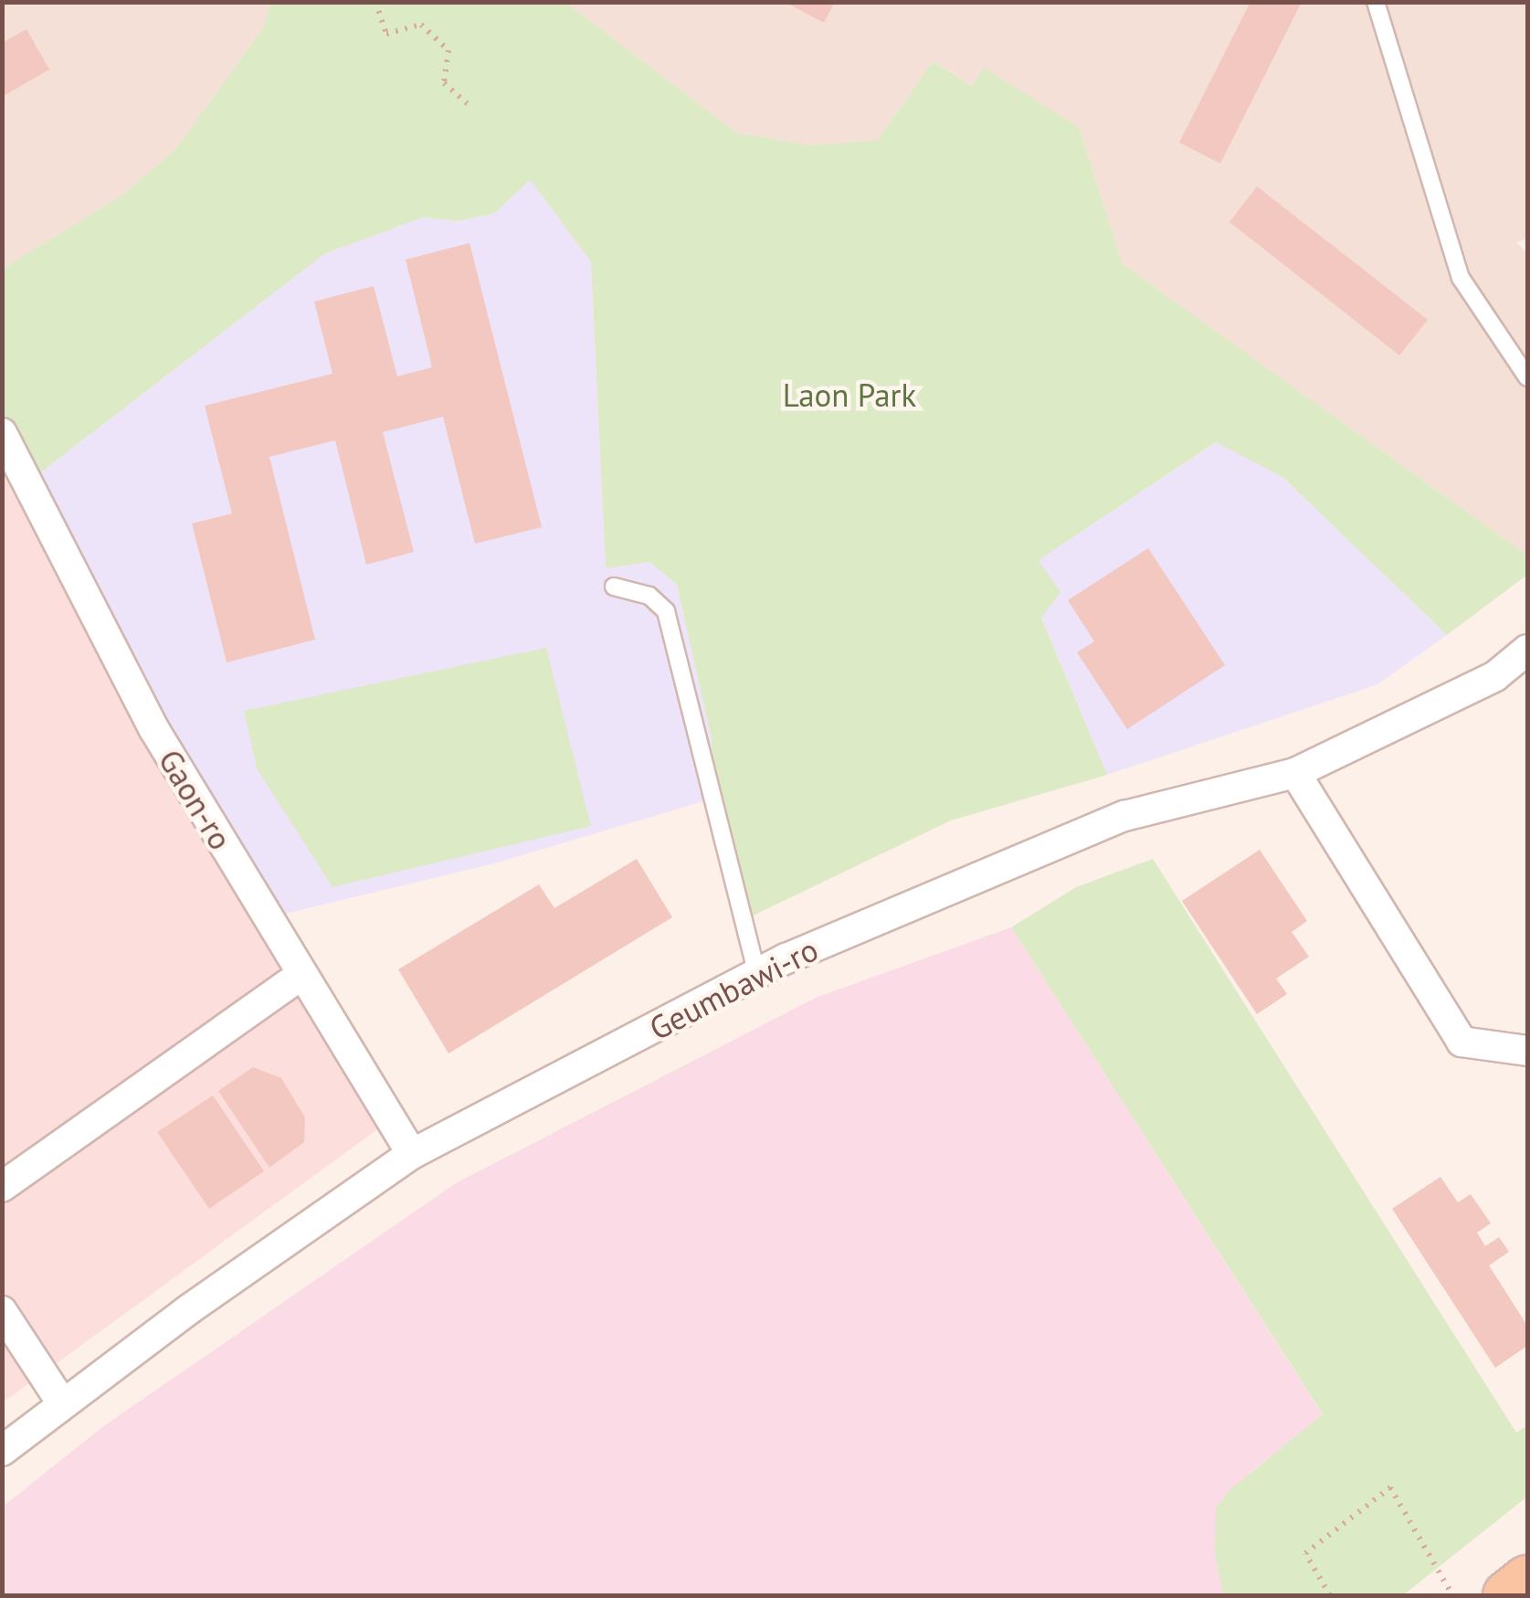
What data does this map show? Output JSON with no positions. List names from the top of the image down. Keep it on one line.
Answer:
{"streets":{"street":["Gaon-ro","Geumbawi-ro"]},"crossings":[["Gaon-ro","Geumbawi-ro"]],"parks":["Laon Park"]}
